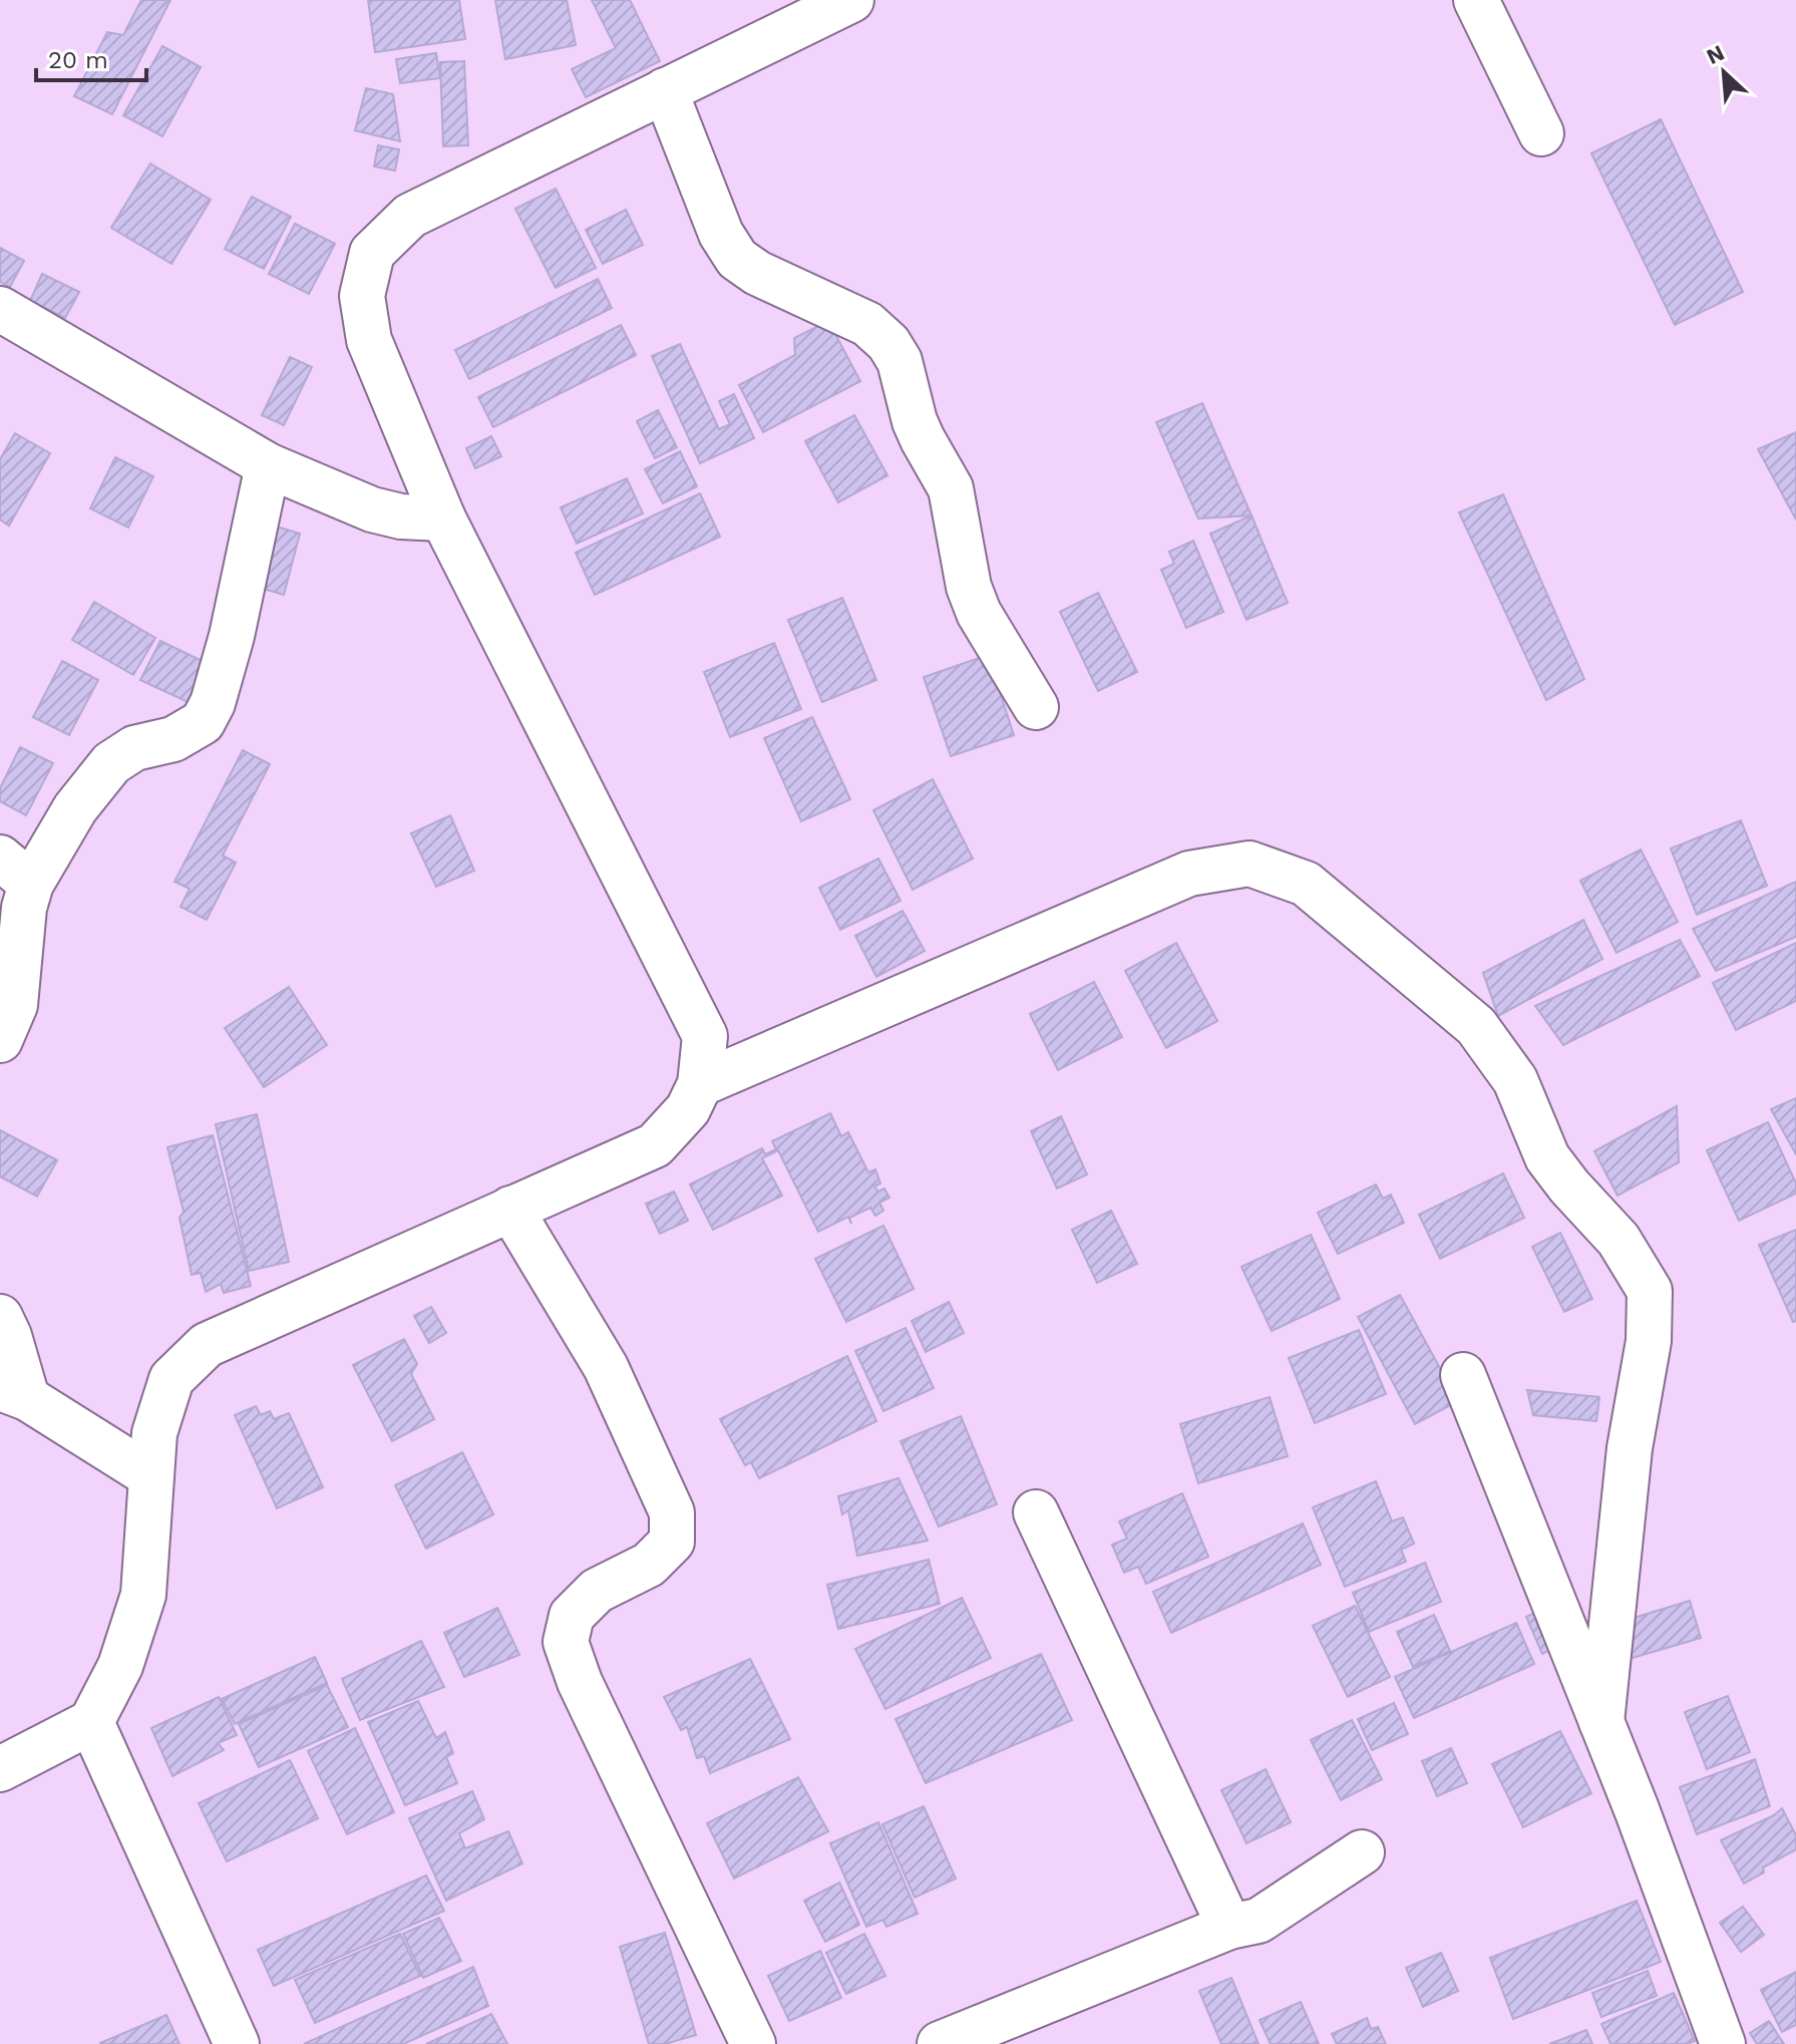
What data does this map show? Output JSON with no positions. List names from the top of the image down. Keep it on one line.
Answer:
{"scale_bar":"20 m","north":"top left"}
